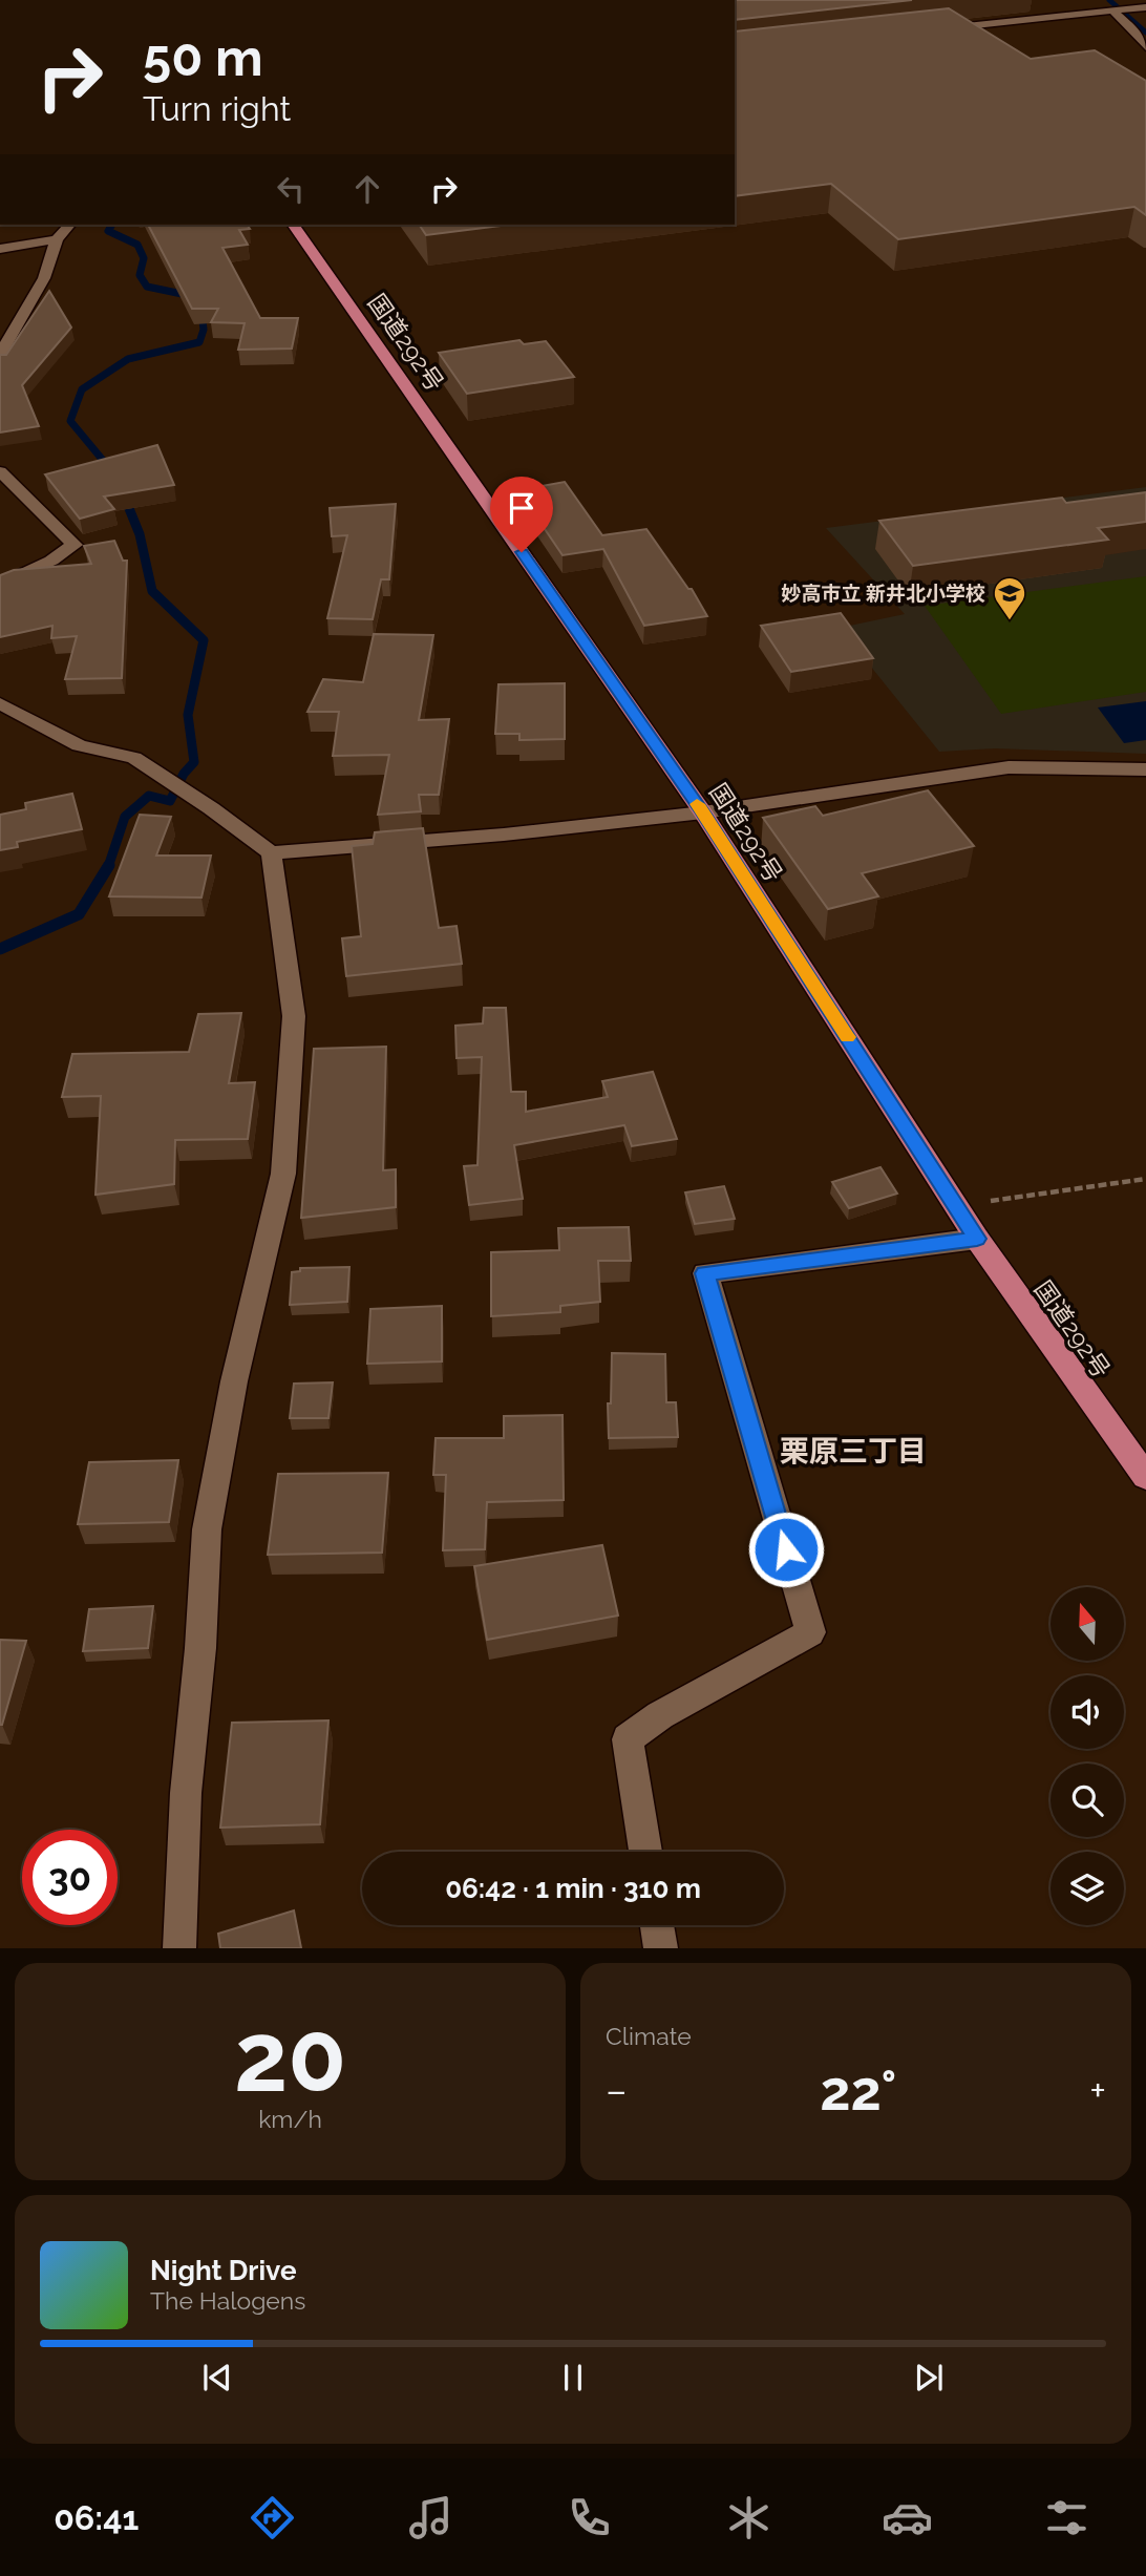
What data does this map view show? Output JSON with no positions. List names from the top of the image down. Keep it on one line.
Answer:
{"streets":{"highway":["国道292号"]},"districts":["栗原三丁目"],"places":{"school or university":["妙高市立 新井北小学校"]},"north":"top","page":{"turn":["50 m","Turn right"],"limit":"30","trip":"06:42 · 1 min · 310 m","tile":[["20","km/h"],"Climate"],"heat":["−","22°","+"],"song":["Night Drive","The Halogens"],"tabs":"06:41"}}
